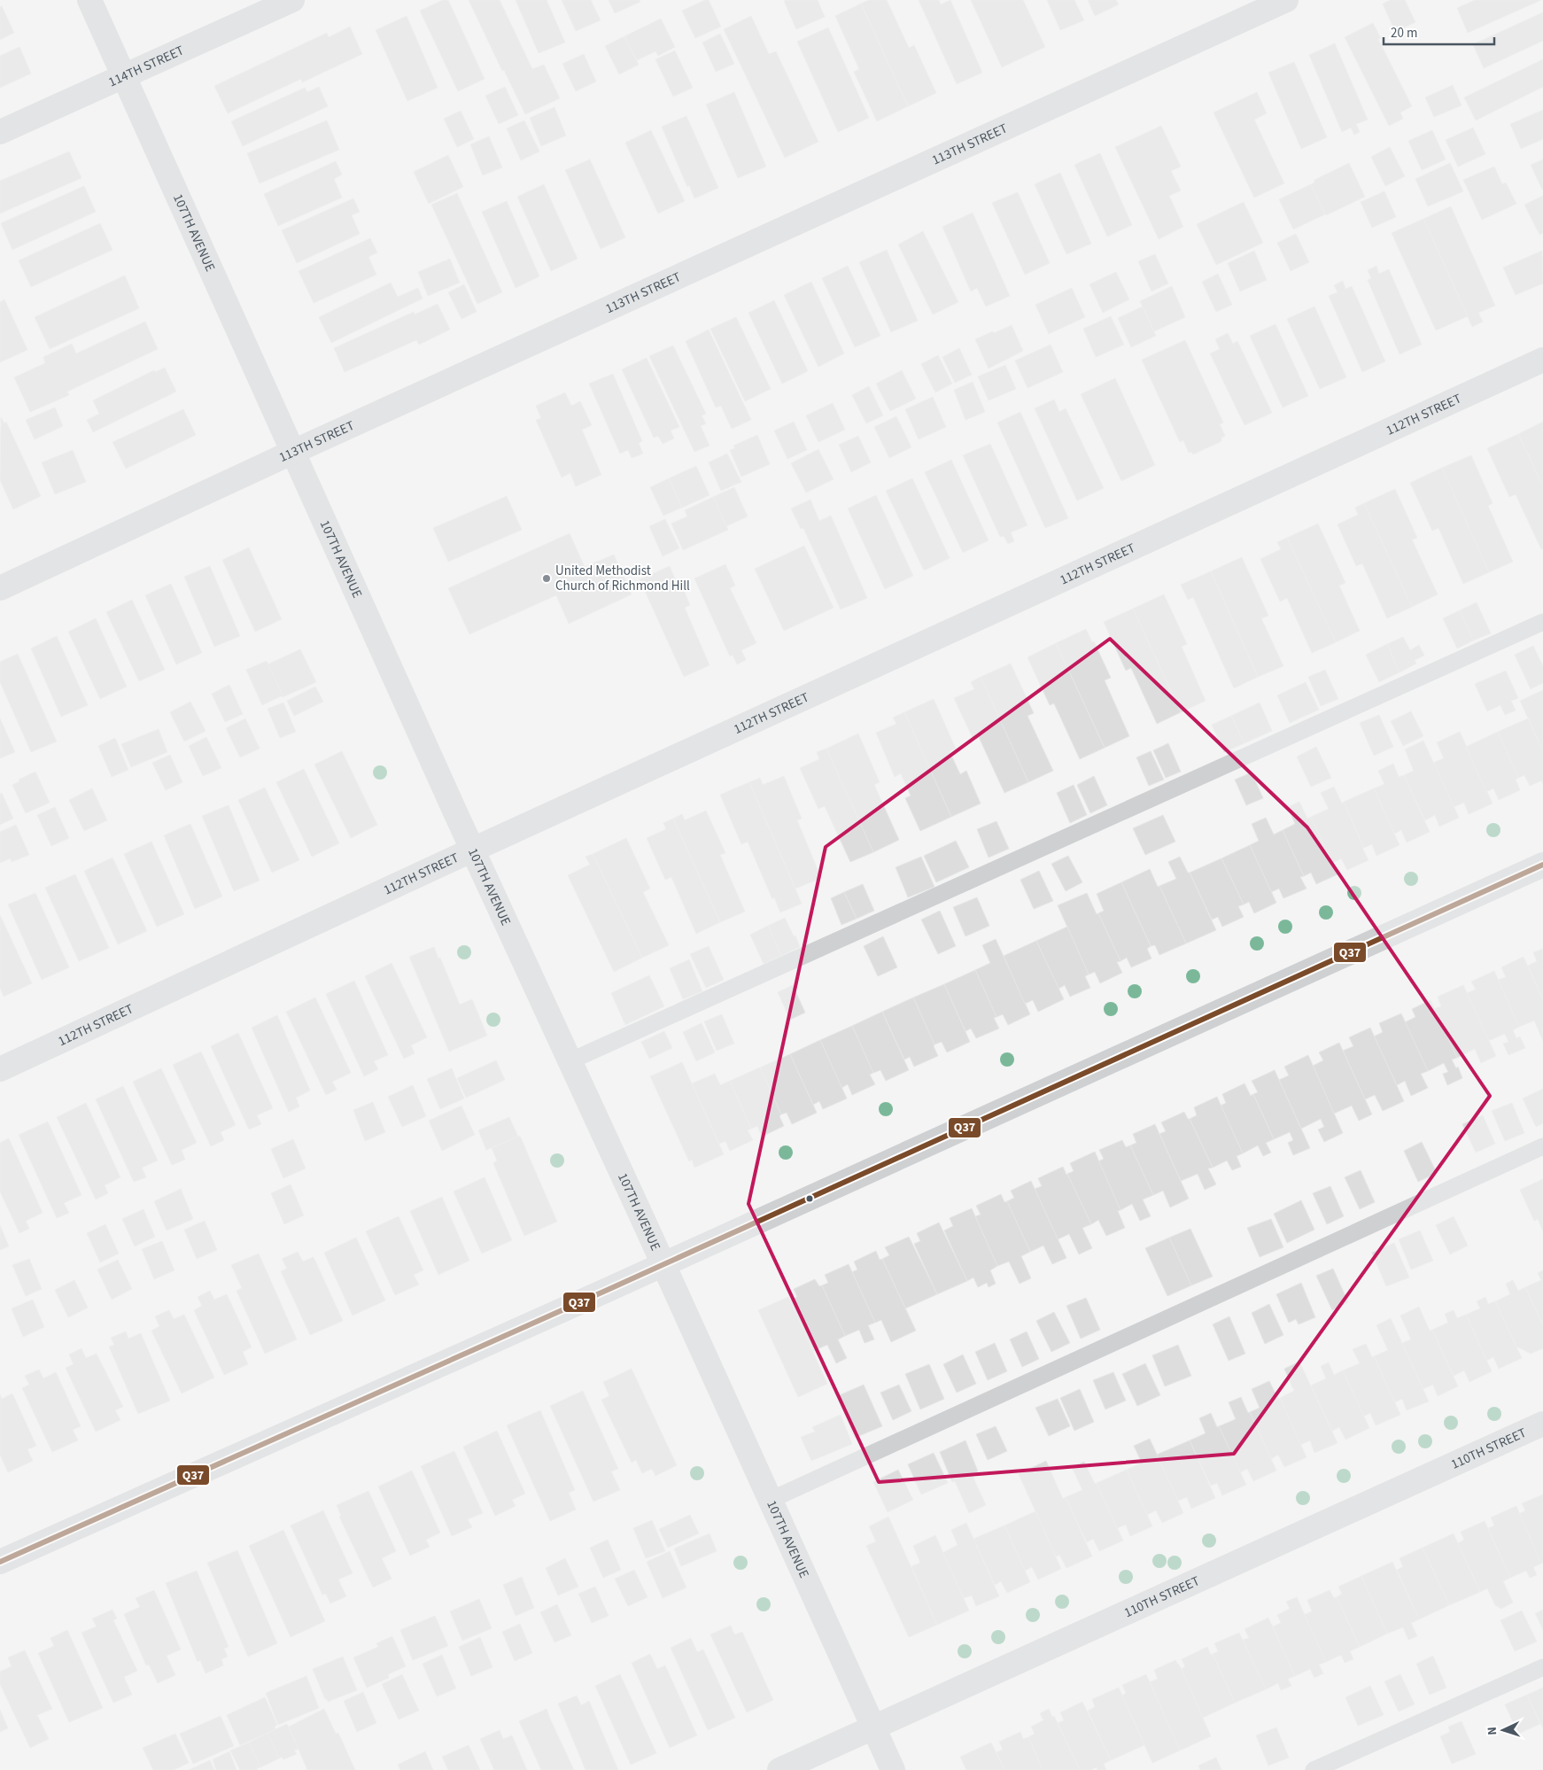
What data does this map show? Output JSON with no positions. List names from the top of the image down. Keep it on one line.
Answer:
{"streets":{"street":["114TH STREET","113TH STREET","107TH AVENUE","112TH STREET","110TH STREET"]},"crossings":[["114TH STREET","107TH AVENUE"],["113TH STREET","107TH AVENUE"],["107TH AVENUE","112TH STREET"],["107TH AVENUE","110TH STREET"]],"places":["United Methodist Church of Richmond Hill"],"lines":["transit line Q37"],"scale_bar":"20 m","north":"left"}
